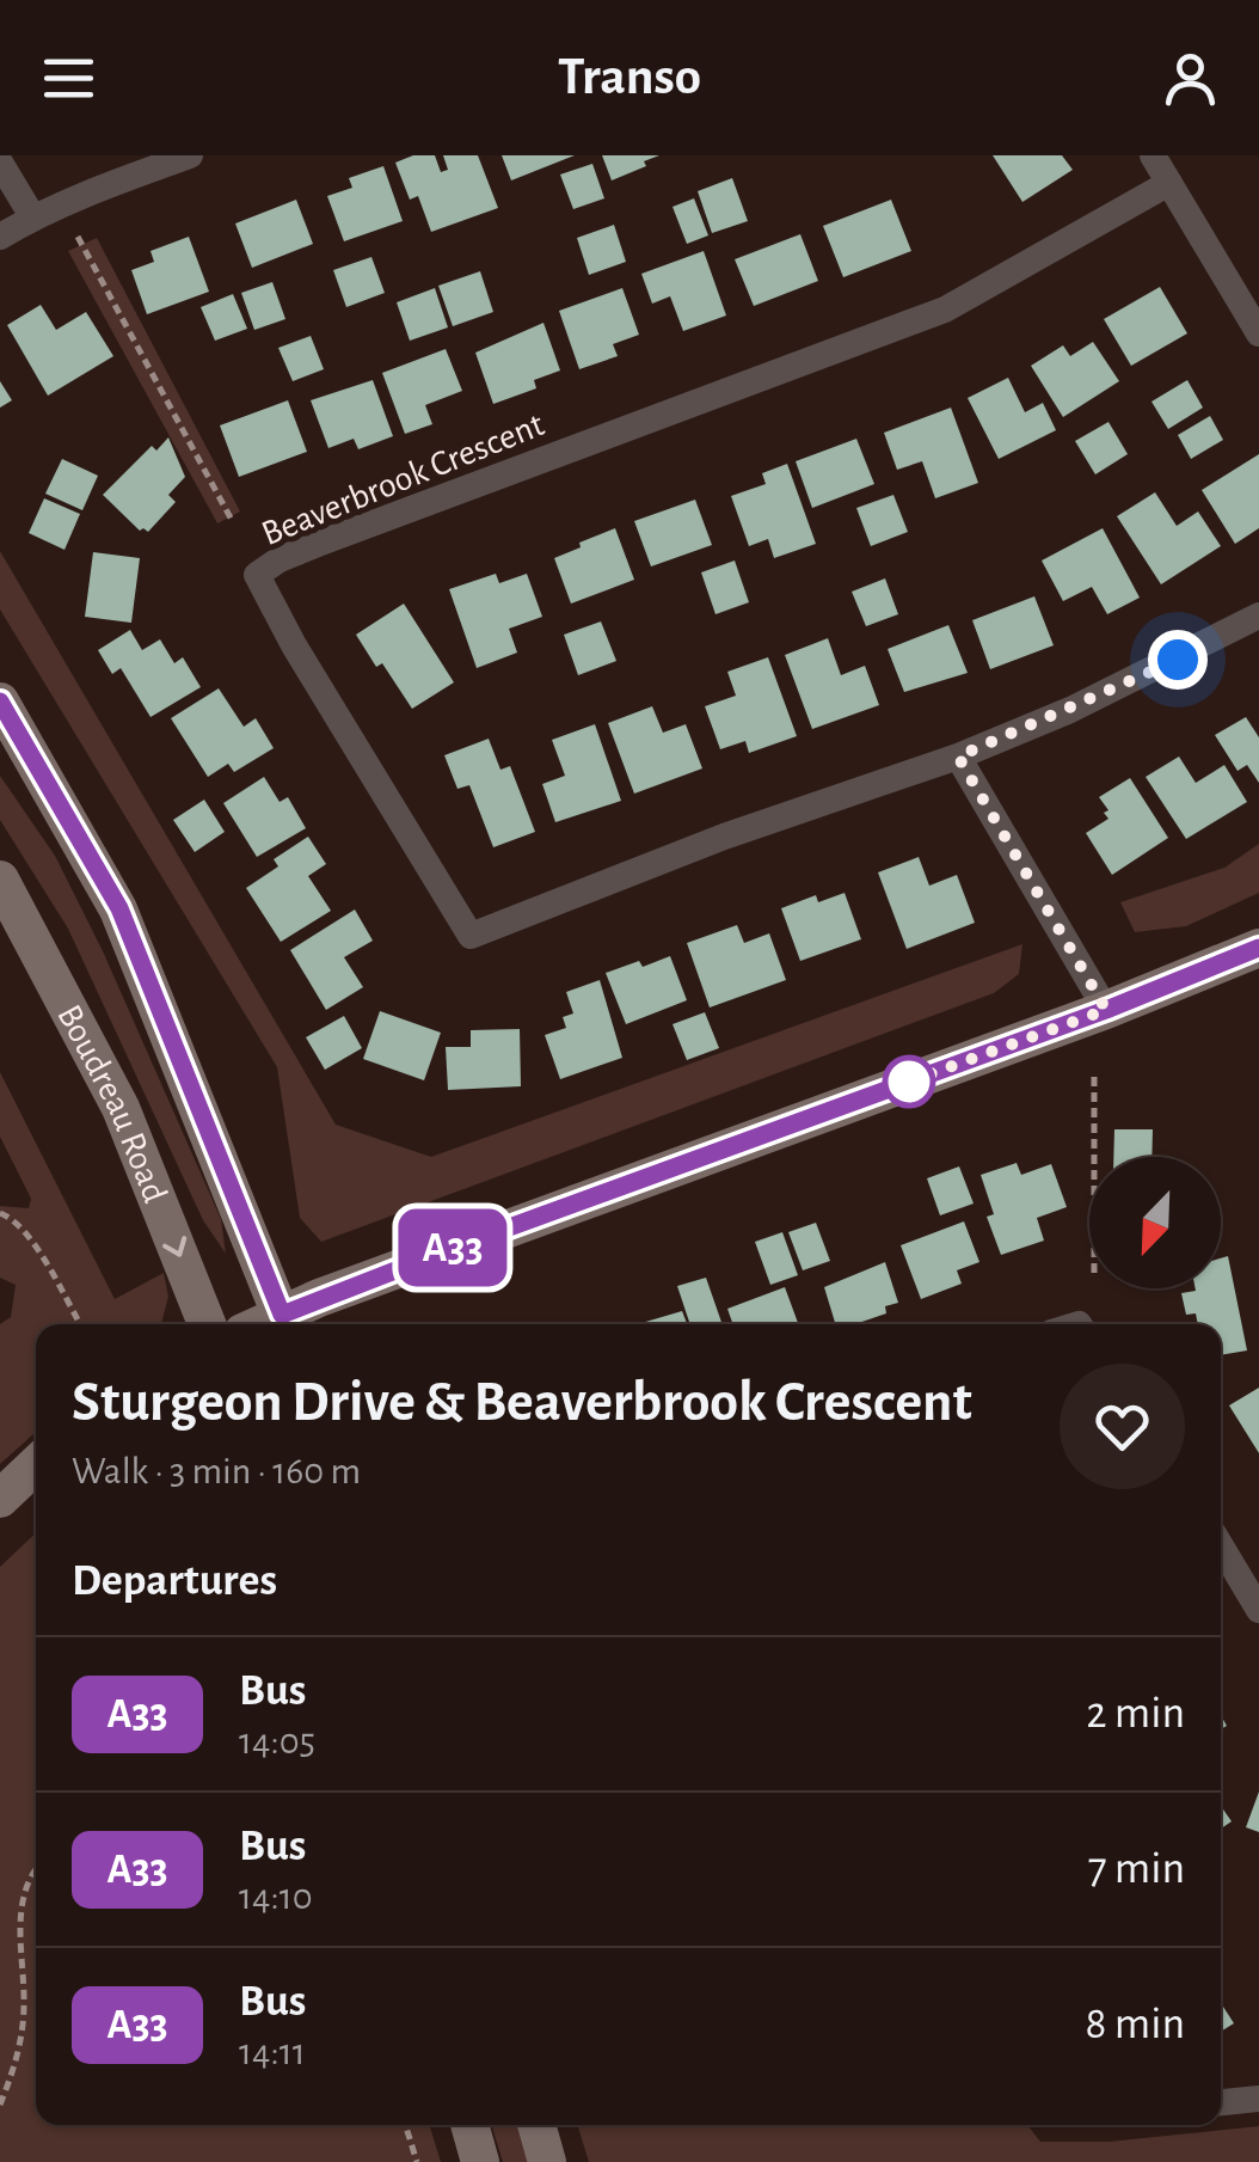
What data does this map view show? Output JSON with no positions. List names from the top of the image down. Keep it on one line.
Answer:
{"streets":{"main road":["Boudreau Road"],"street":["Beaverbrook Crescent"]},"lines":["bus line A33"],"north":"bottom left","page":{"header":"Transo","on_map":"A33","heading":[["Sturgeon Drive & Beaverbrook Crescent","Walk · 3 min · 160 m"],"Departures"],"list":[{"mark":"A33","name":"Bus","note":"14:05","value":"2 min"},{"mark":"A33","name":"Bus","note":"14:10","value":"7 min"},{"mark":"A33","name":"Bus","note":"14:11","value":"8 min"}]}}
